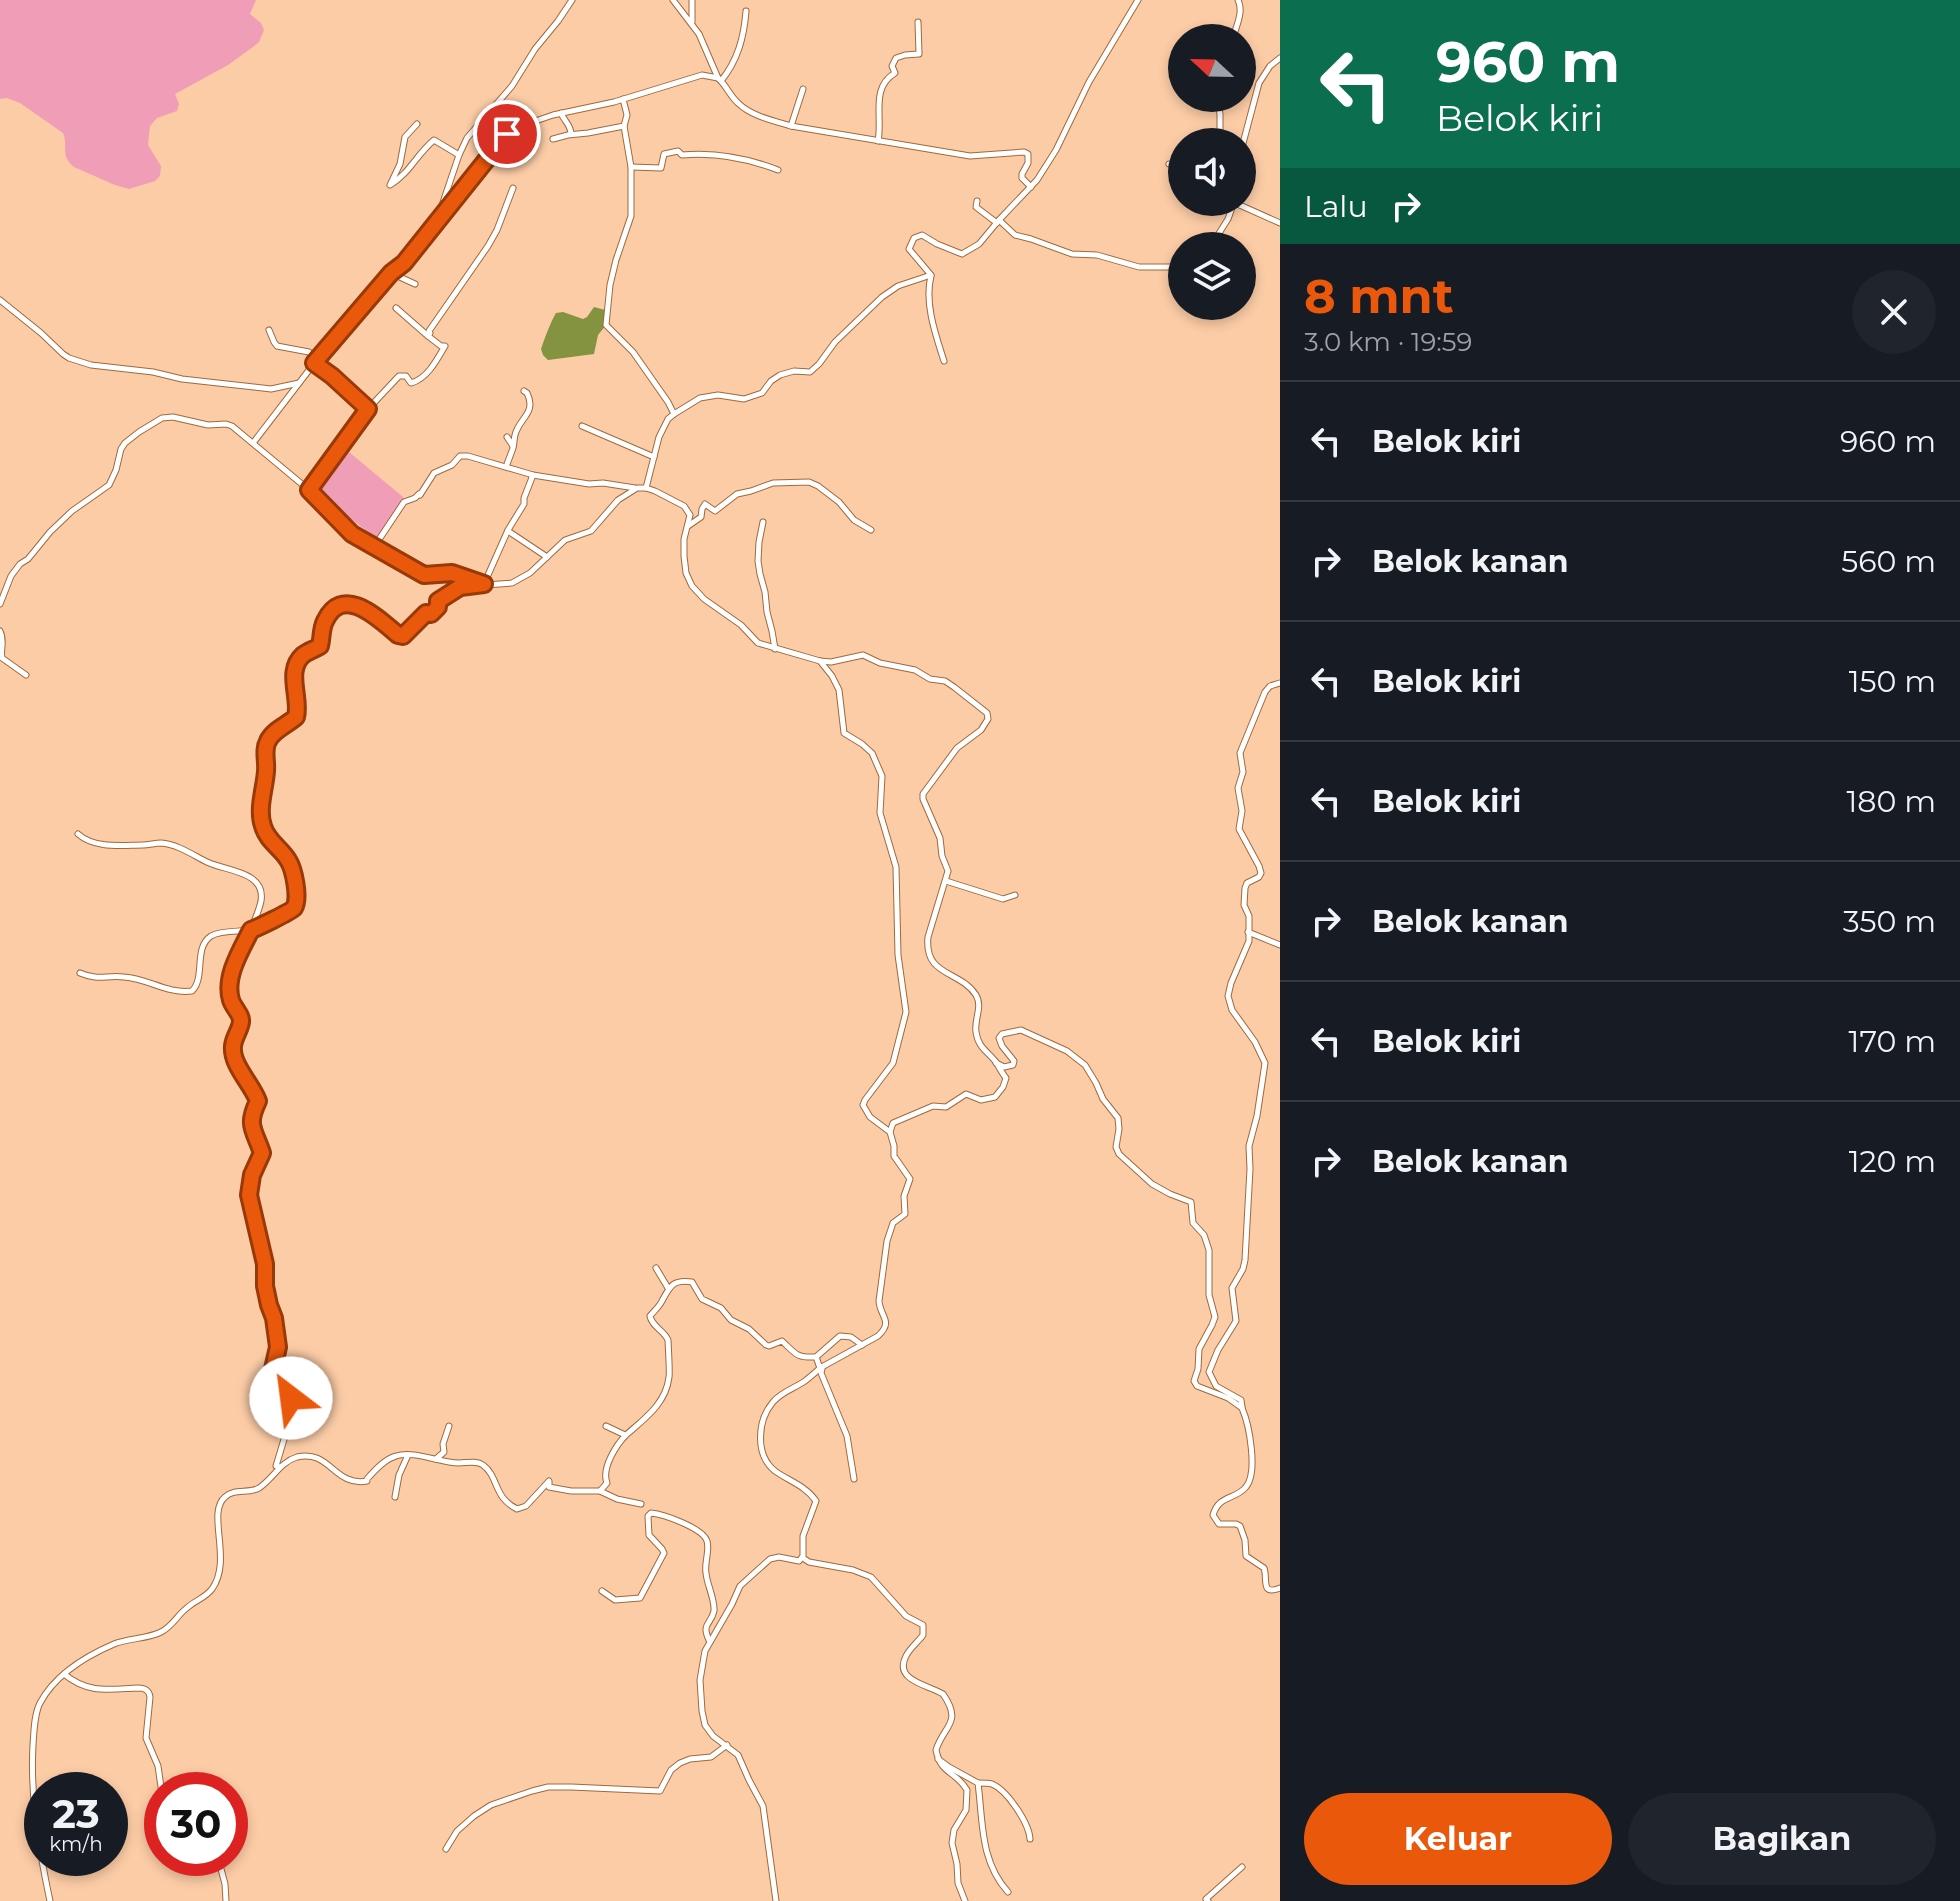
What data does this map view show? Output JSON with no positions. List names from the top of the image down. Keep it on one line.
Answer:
{"north":"left","page":{"turn":["960 m","Belok kiri"],"then":"Lalu","heading":["8 mnt","3.0 km · 19:59"],"list":[{"name":"Belok kiri","value":"960 m"},{"name":"Belok kanan","value":"560 m"},{"name":"Belok kiri","value":"150 m"},{"name":"Belok kiri","value":"180 m"},{"name":"Belok kanan","value":"350 m"},{"name":"Belok kiri","value":"170 m"},{"name":"Belok kanan","value":"120 m"}],"speed":"23 km/h","limit":"30","buttons":["Keluar","Bagikan"]}}
